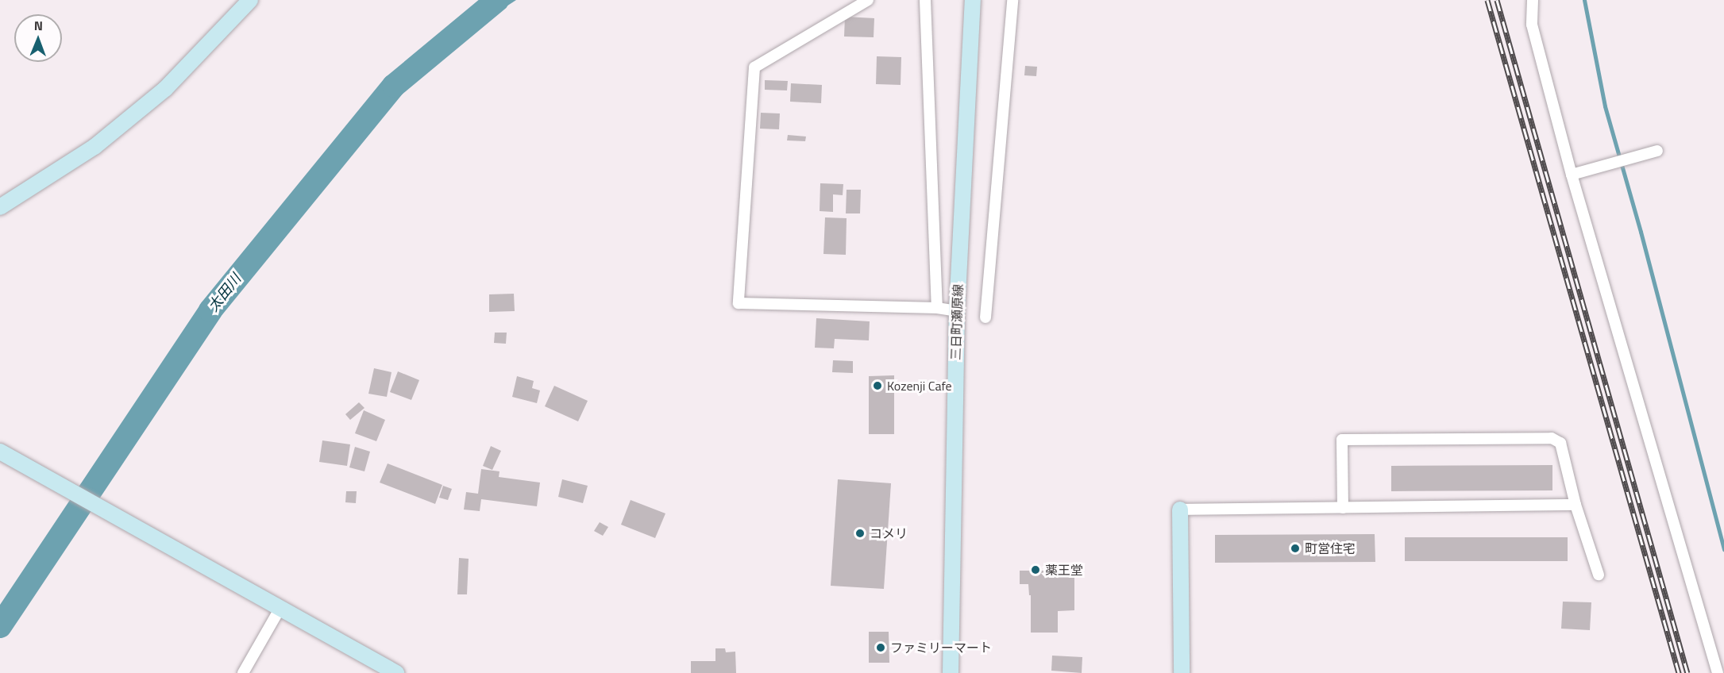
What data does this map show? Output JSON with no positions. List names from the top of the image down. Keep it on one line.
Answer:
{"streets":{"street":["三日町瀬原線"]},"water":["太田川"],"places":["Kozenji Cafe","コメリ","町営住宅","薬王堂","ファミリーマート"],"north":"top"}
